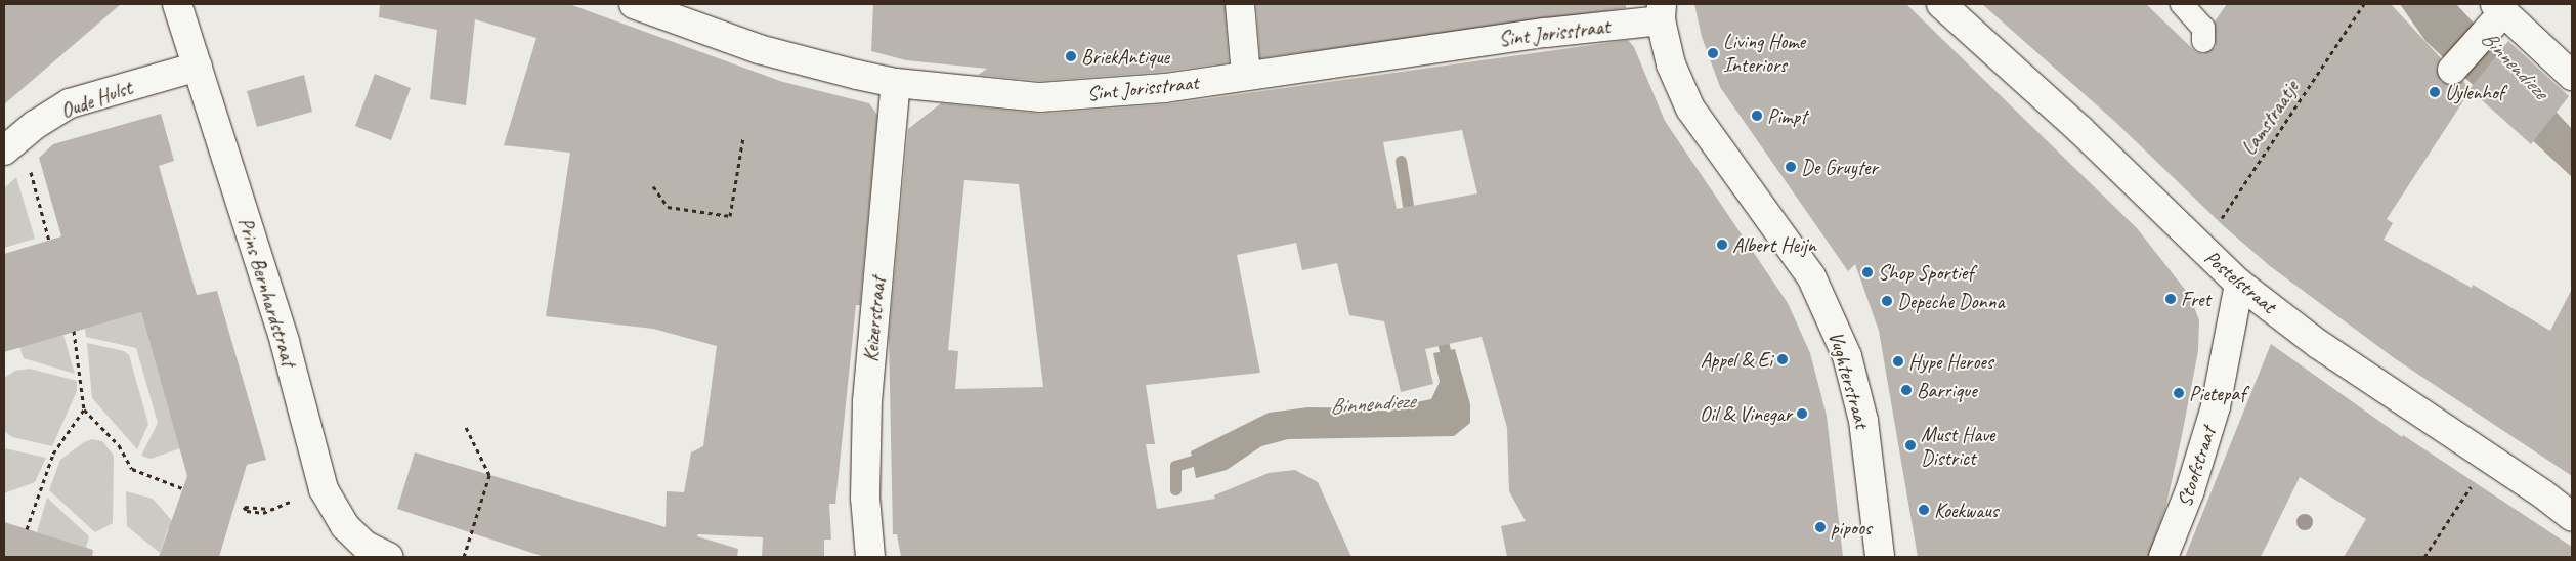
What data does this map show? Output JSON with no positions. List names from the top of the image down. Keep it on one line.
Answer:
{"streets":{"street":["Sint Jorisstraat","Oude Hulst","Postelstraat","Prins Bernhardstraat","Keizerstraat","Vughterstraat","Stoofstraat"],"path":["Lamstraatje"]},"crossings":[["Sint Jorisstraat","Keizerstraat"],["Sint Jorisstraat","Vughterstraat"],["Oude Hulst","Prins Bernhardstraat"],["Lamstraatje","Postelstraat"],["Postelstraat","Stoofstraat"]],"water":["Binnendieze"],"places":["Living Home Interiors","BriekAntique","Uylenhof","Pimpt","De Gruyter","Albert Heijn","Shop Sportief","Fret","Depeche Donna","Appel & Ei","Hype Heroes","Barrique","Pietepaf","Oil & Vinegar","Must Have District","Koekwaus","pipoos"]}
